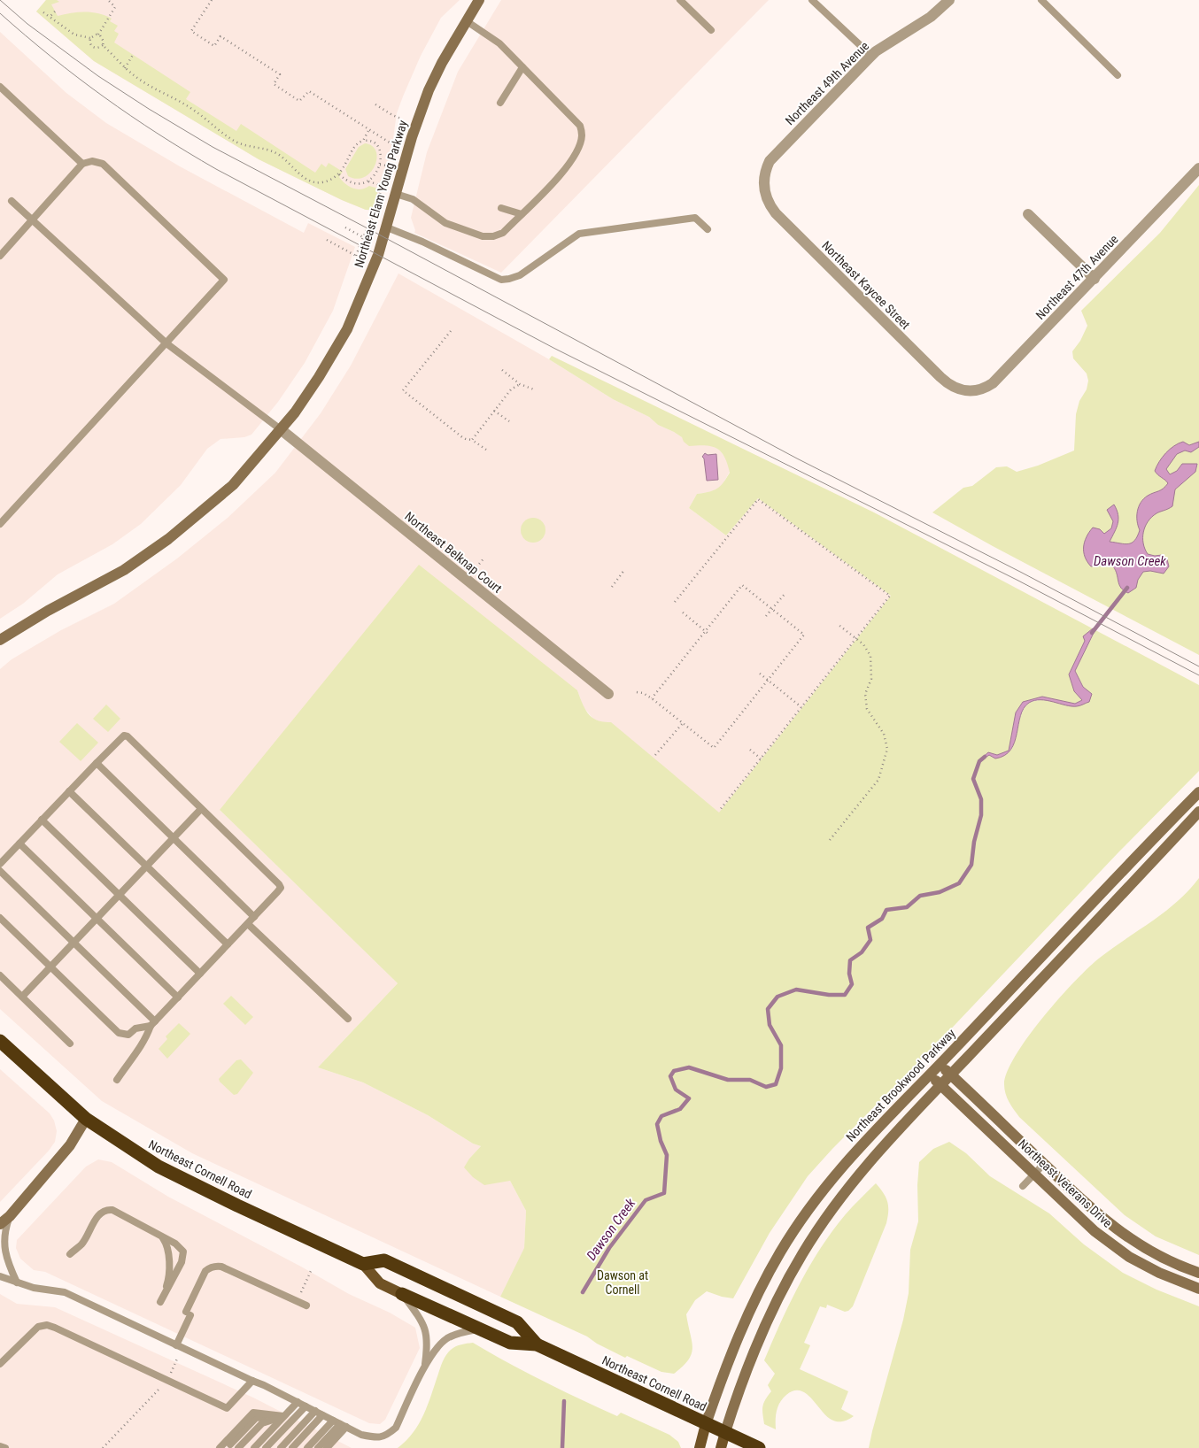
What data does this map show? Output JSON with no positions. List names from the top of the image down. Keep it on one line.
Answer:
{"streets":{"highway":["Northeast Cornell Road"],"main road":["Northeast Brookwood Parkway"],"street":["Northeast 49th Avenue","Northeast Elam Young Parkway","Northeast 47th Avenue","Northeast Kaycee Street","Northeast Belknap Court","Northeast Veterans Drive"]},"crossings":[["Northeast 49th Avenue","Northeast Kaycee Street"],["Northeast Elam Young Parkway","Northeast Belknap Court"],["Northeast 47th Avenue","Northeast Kaycee Street"],["Northeast Brookwood Parkway","Northeast Cornell Road"],["Northeast Brookwood Parkway","Northeast Veterans Drive"]],"water":["Dawson Creek"],"parks":["Dawson at Cornell"]}
